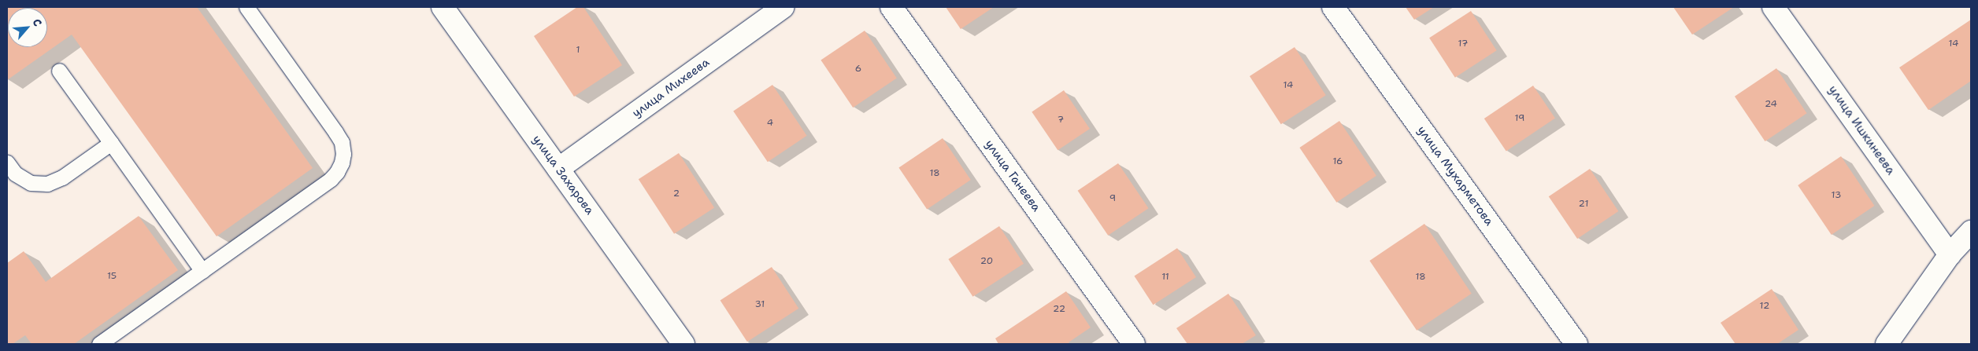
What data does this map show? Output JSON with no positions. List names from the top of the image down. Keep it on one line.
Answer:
{"streets":{"street":["улица Михеева","улица Ишкинеева","улица Захарова","улица Ганеева","улица Мухарметова"]},"crossings":[["улица Михеева","улица Захарова"]],"house_numbers":["17","14","1","6","14","24","19","7","4","16","18","2","13","9","21","20","15","11","18","31","12","22"],"north":"top right"}
